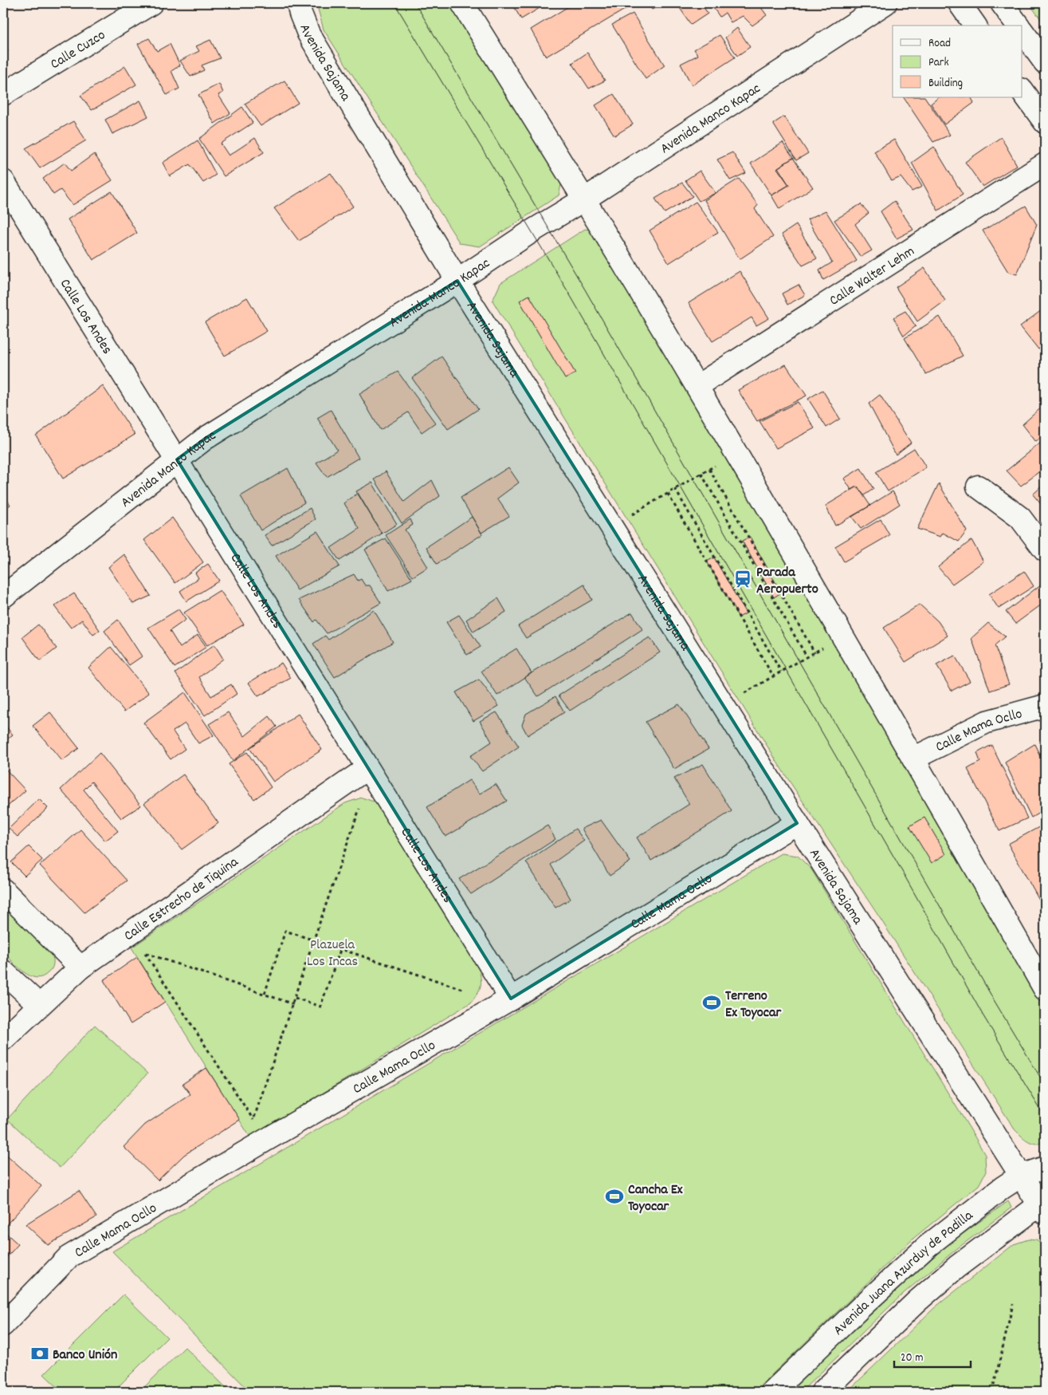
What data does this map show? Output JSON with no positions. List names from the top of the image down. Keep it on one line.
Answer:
{"streets":{"street":["Calle Cuzco","Avenida Sajama","Avenida Manco Kapac","Calle Walter Lehm","Calle Los Andes","Calle Mama Ocllo","Calle Estrecho de Tiquina","Avenida Juana Azurduy de Padilla"]},"crossings":[["Avenida Sajama","Avenida Manco Kapac"],["Avenida Sajama","Calle Mama Ocllo"],["Avenida Sajama","Avenida Juana Azurduy de Padilla"],["Avenida Manco Kapac","Calle Los Andes"],["Calle Los Andes","Calle Mama Ocllo"],["Calle Los Andes","Calle Estrecho de Tiquina"]],"parks":["Plazuela Los Incas"],"places":{"station":["Parada Aeropuerto"],"sports":["Terreno Ex Toyocar","Cancha Ex Toyocar"],"bank":["Banco Unión"]},"legend":["Road","Park","Building"],"scale_bar":"20 m"}
